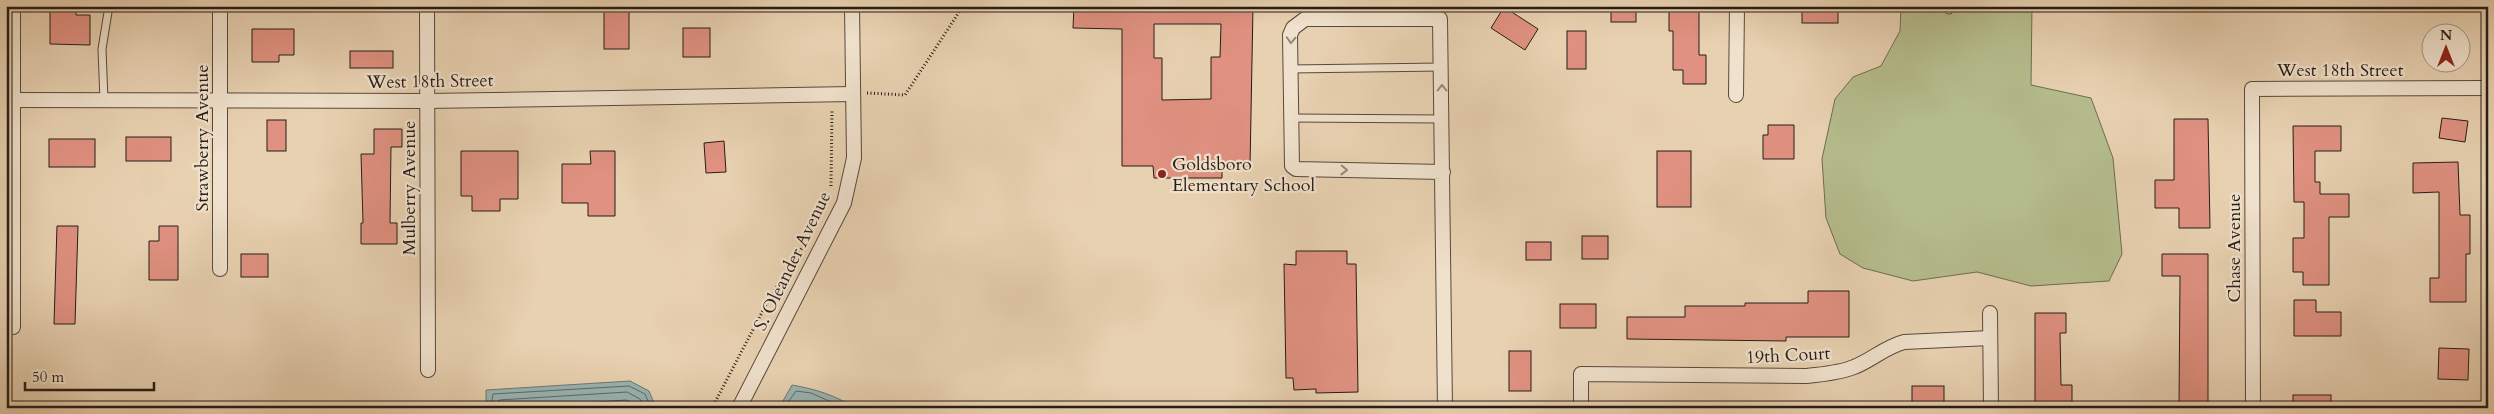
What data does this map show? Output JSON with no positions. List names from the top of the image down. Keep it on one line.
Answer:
{"streets":{"street":["West 18th Street","Strawberry Avenue","Mulberry Avenue","Chase Avenue","S. Oleander Avenue","19th Court"]},"crossings":[["West 18th Street","Strawberry Avenue"],["West 18th Street","Mulberry Avenue"],["West 18th Street","Chase Avenue"],["West 18th Street","S. Oleander Avenue"]],"places":["Goldsboro Elementary School"],"scale_bar":"50 m","north":"top"}
